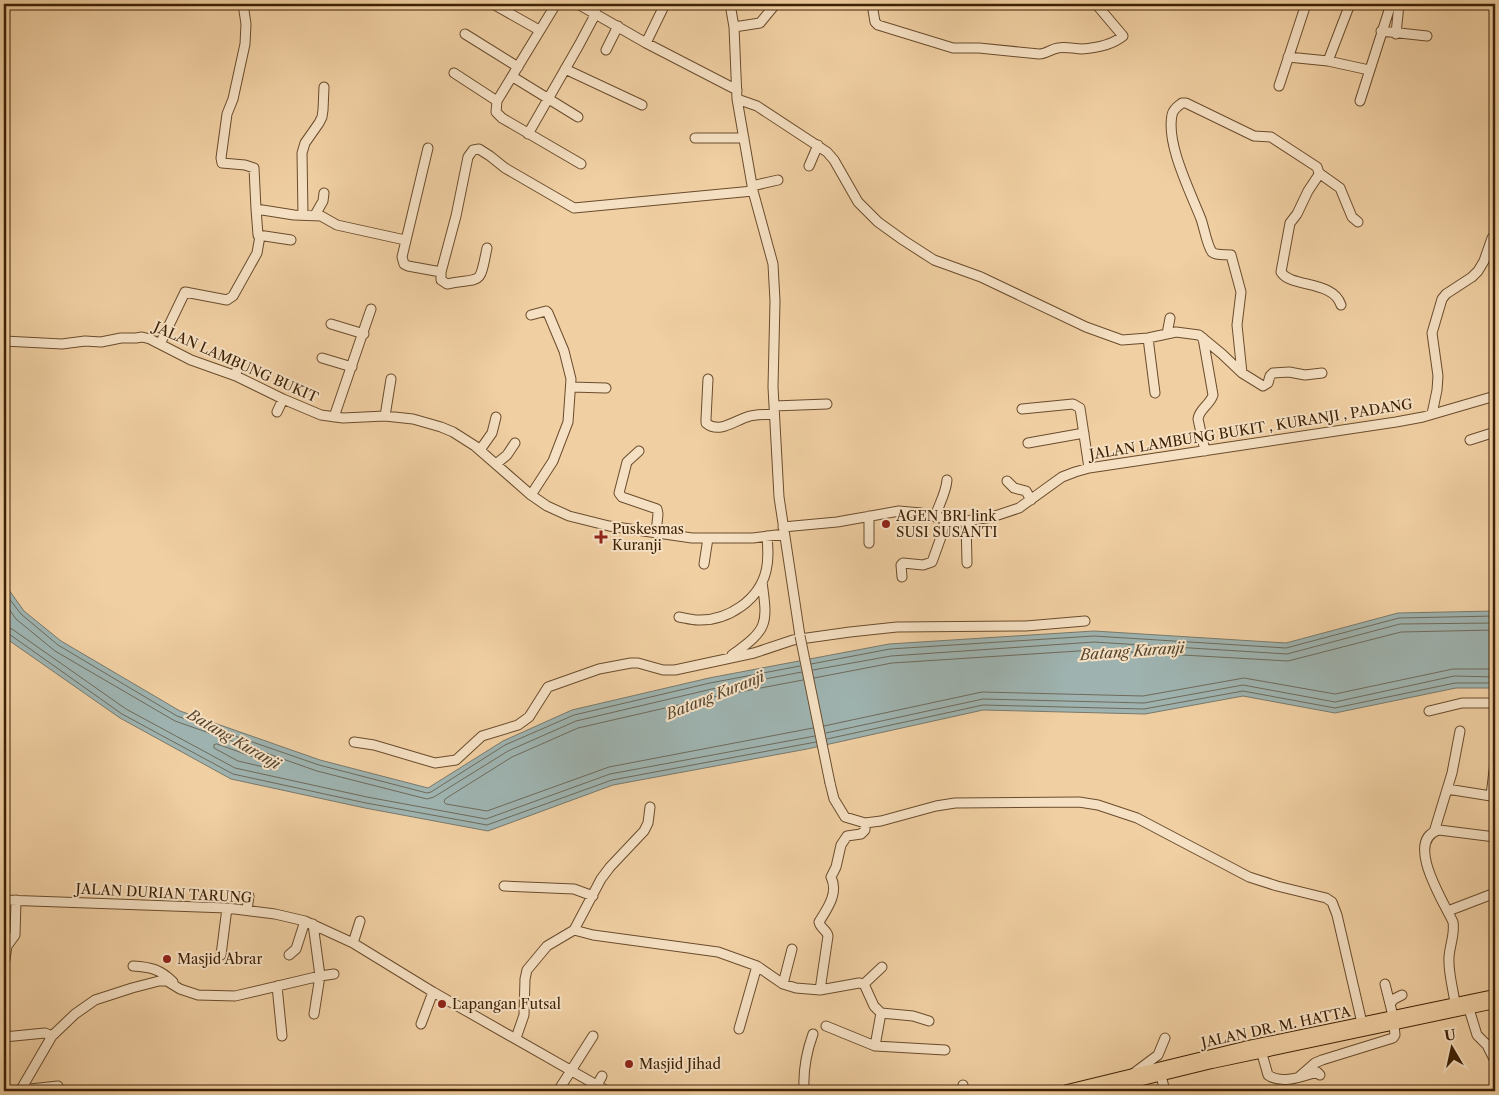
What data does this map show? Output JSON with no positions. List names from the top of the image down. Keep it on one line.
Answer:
{"streets":{"main road":["JALAN DR. M. HATTA"],"street":["JALAN LAMBUNG BUKIT","JALAN LAMBUNG BUKIT , KURANJI , PADANG","JALAN DURIAN TARUNG"]},"crossings":[["JALAN LAMBUNG BUKIT","JALAN LAMBUNG BUKIT , KURANJI , PADANG"]],"water":["Batang Kuranji"],"places":{"other":["AGEN BRI link SUSI SUSANTI","Masjid Abrar","Lapangan Futsal","Masjid Jihad"],"health":["Puskesmas Kuranji"]},"north":"top"}
